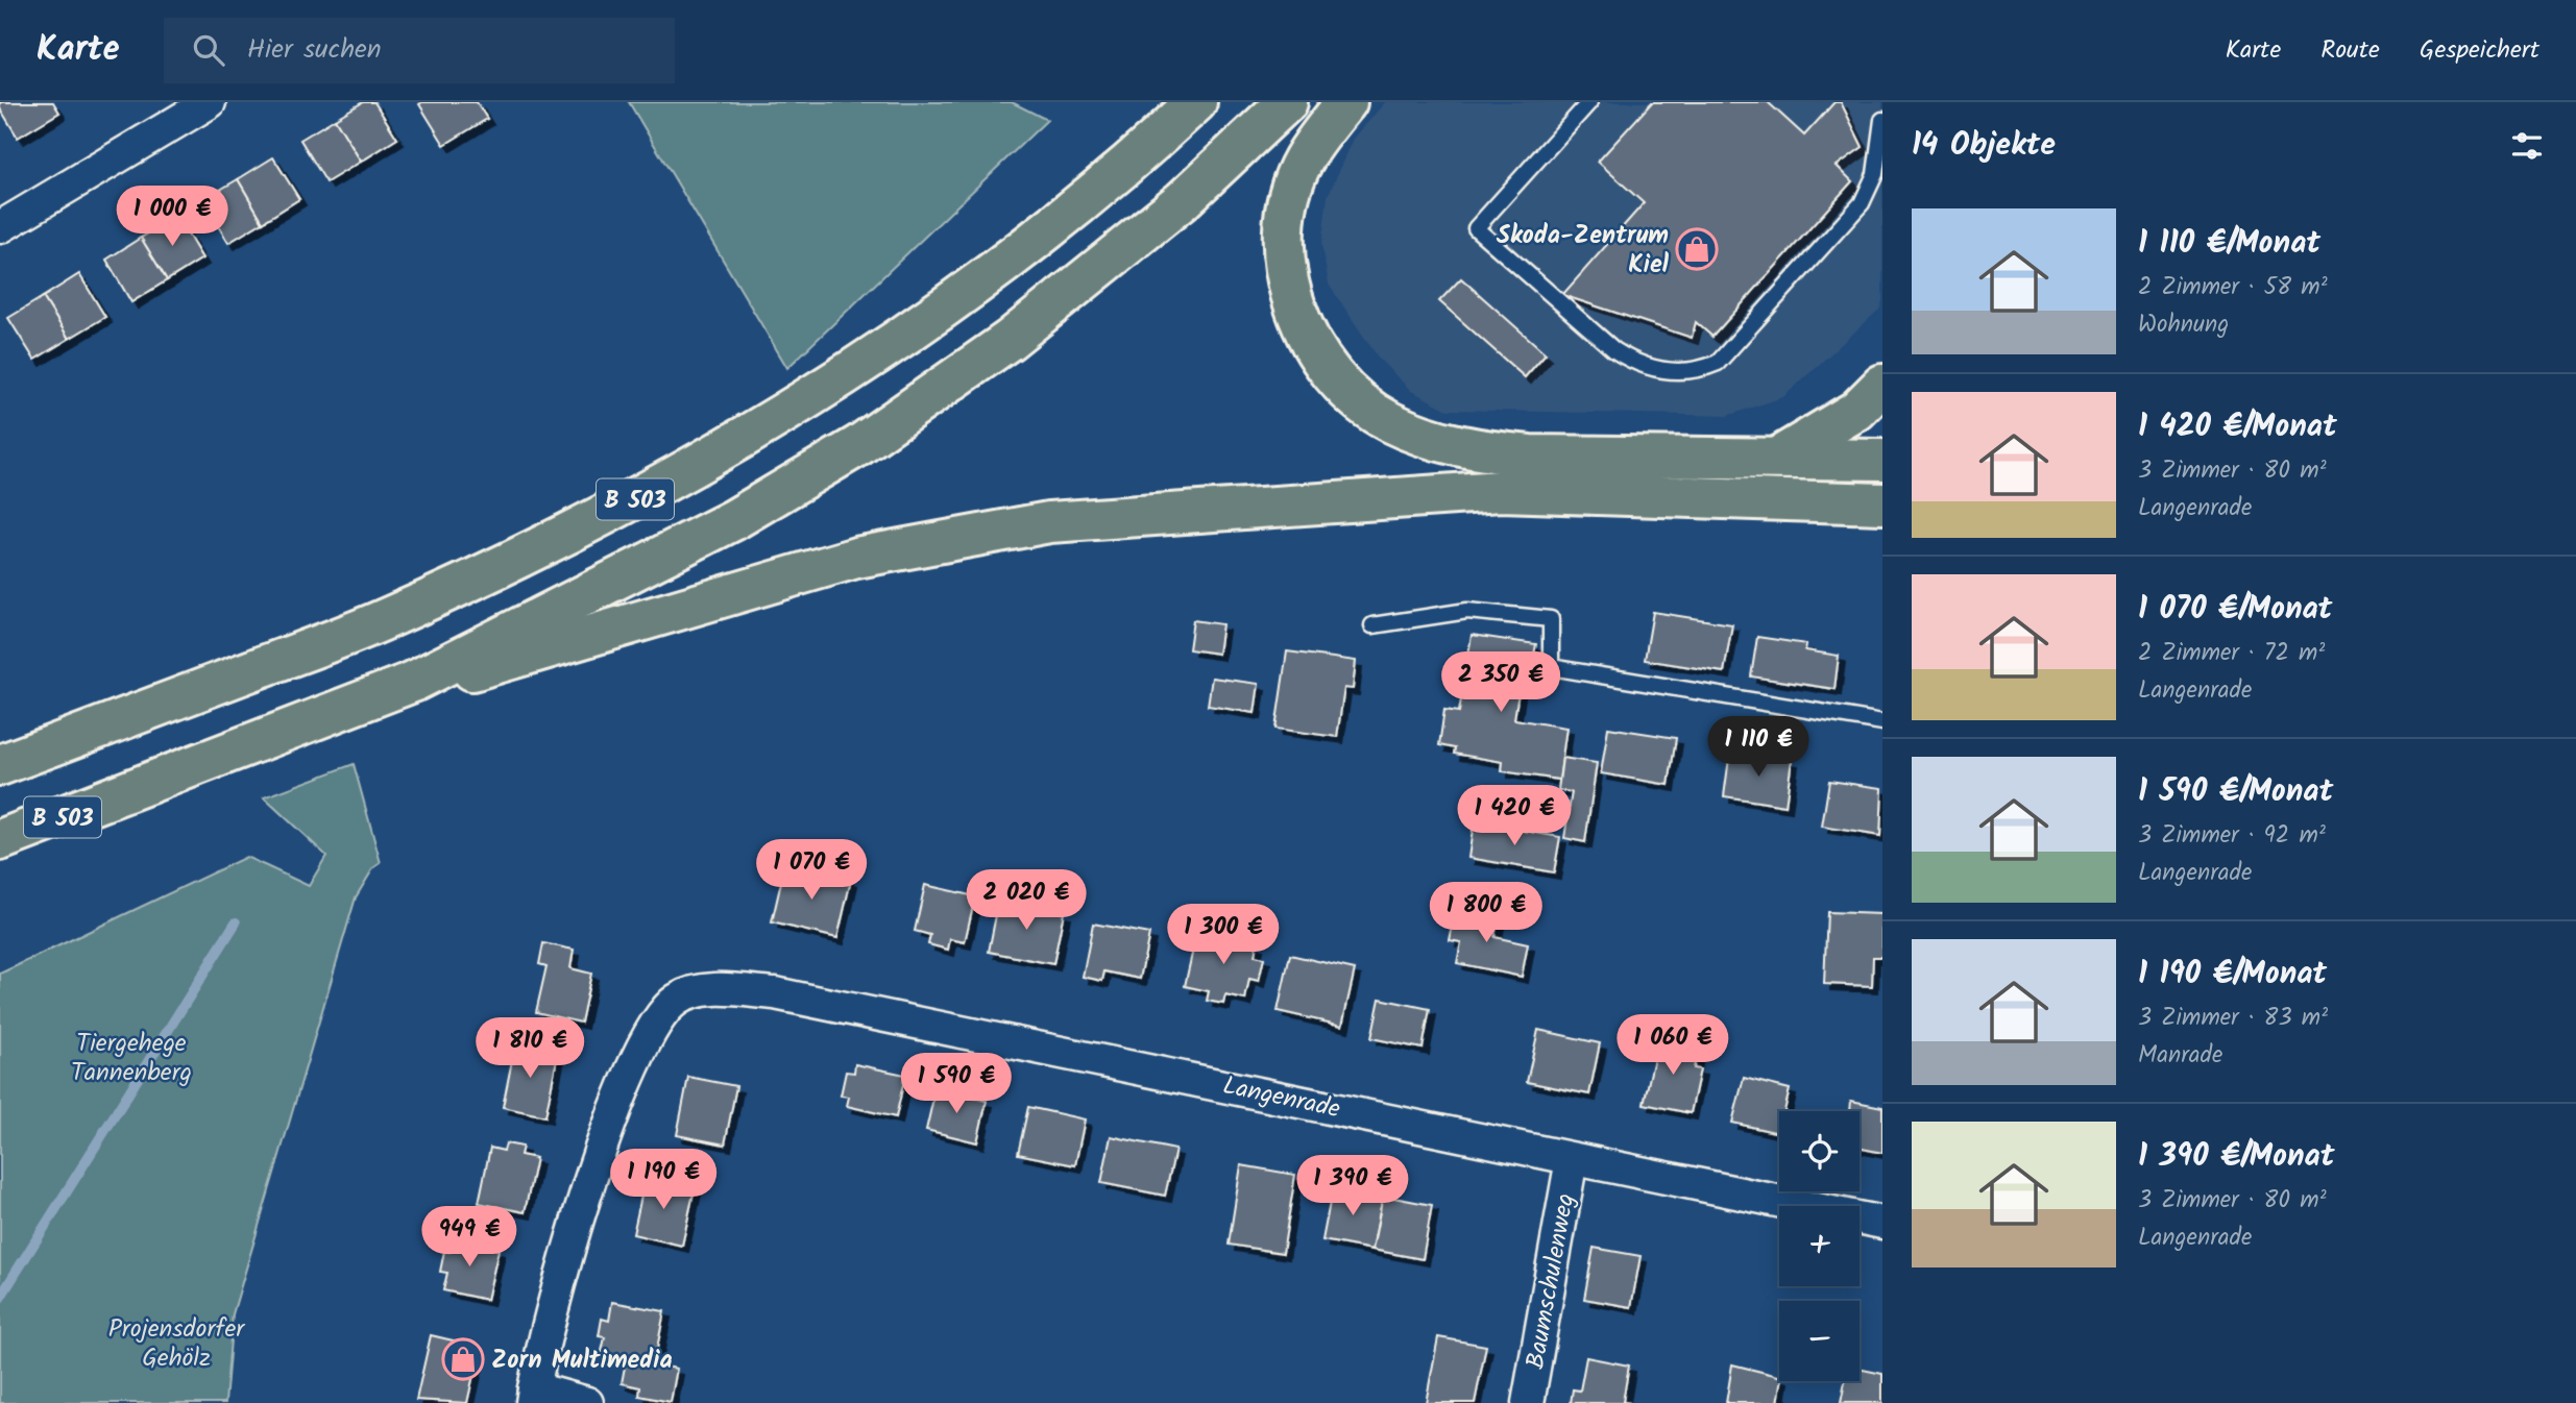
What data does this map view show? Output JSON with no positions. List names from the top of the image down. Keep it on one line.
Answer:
{"streets":{"highway":["B 503"],"street":["Langenrade","Baumschulenweg"]},"crossings":[["Langenrade","Baumschulenweg"]],"parks":["Tiergehege Tannenberg","Projensdorfer Gehölz"],"places":{"shop":["Skoda-Zentrum Kiel","Zorn Multimedia"]},"page":{"header":"Karte","search":"Hier suchen","nav":["Karte","Route","Gespeichert"],"heading":"14 Objekte","price":["1 000 €","2 350 €","1 110 €","1 420 €","1 070 €","2 020 €","1 800 €","1 300 €","1 060 €","1 810 €","1 590 €","1 190 €","1 390 €","949 €"],"list":[{"name":"1 110 €/Monat","note":"2 Zimmer · 58 m² · Wohnung"},{"name":"1 420 €/Monat","note":"3 Zimmer · 80 m² · Langenrade"},{"name":"1 070 €/Monat","note":"2 Zimmer · 72 m² · Langenrade"},{"name":"1 590 €/Monat","note":"3 Zimmer · 92 m² · Langenrade"},{"name":"1 190 €/Monat","note":"3 Zimmer · 83 m² · Manrade"},{"name":"1 390 €/Monat","note":"3 Zimmer · 80 m² · Langenrade"}],"map_buttons":["+","−"]}}
